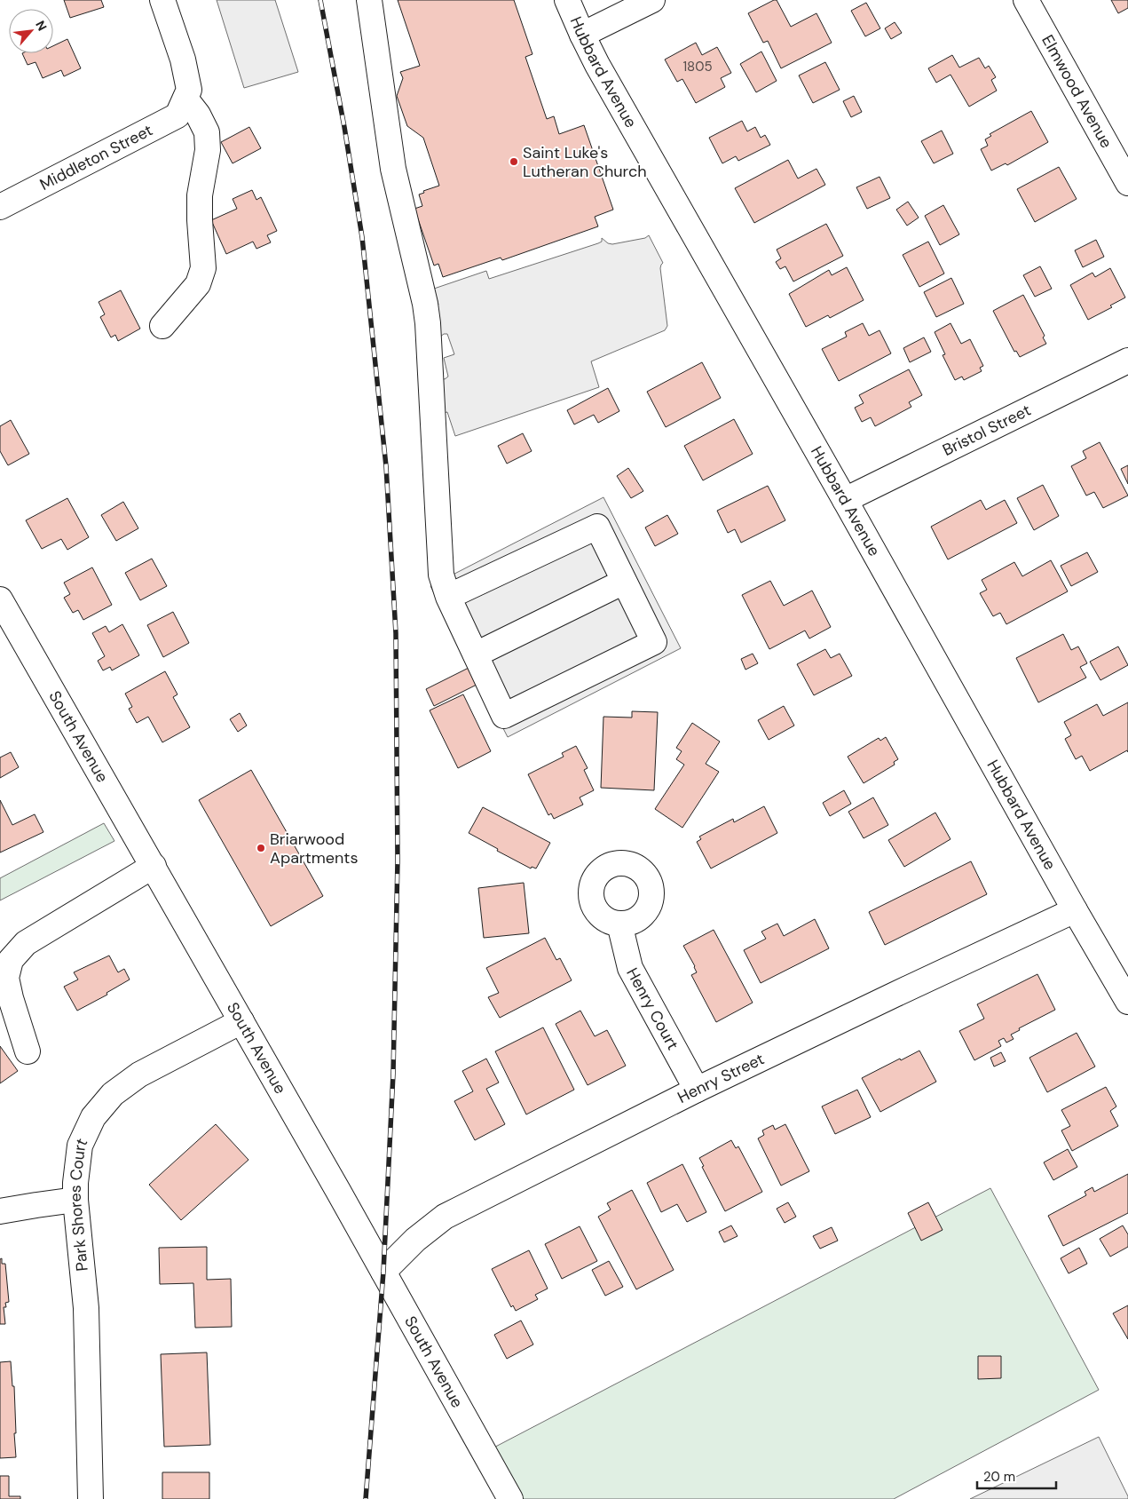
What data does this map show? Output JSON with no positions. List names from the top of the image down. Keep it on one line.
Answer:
{"streets":{"street":["Hubbard Avenue","Elmwood Avenue","Middleton Street","Bristol Street","South Avenue","Henry Court","Henry Street","Park Shores Court"]},"crossings":[["Hubbard Avenue","Bristol Street"],["Hubbard Avenue","Henry Street"],["South Avenue","Henry Street"],["South Avenue","Park Shores Court"],["Henry Court","Henry Street"]],"places":["Saint Luke's Lutheran Church","Briarwood Apartments"],"house_numbers":["1805"],"scale_bar":"20 m","north":"top right"}
